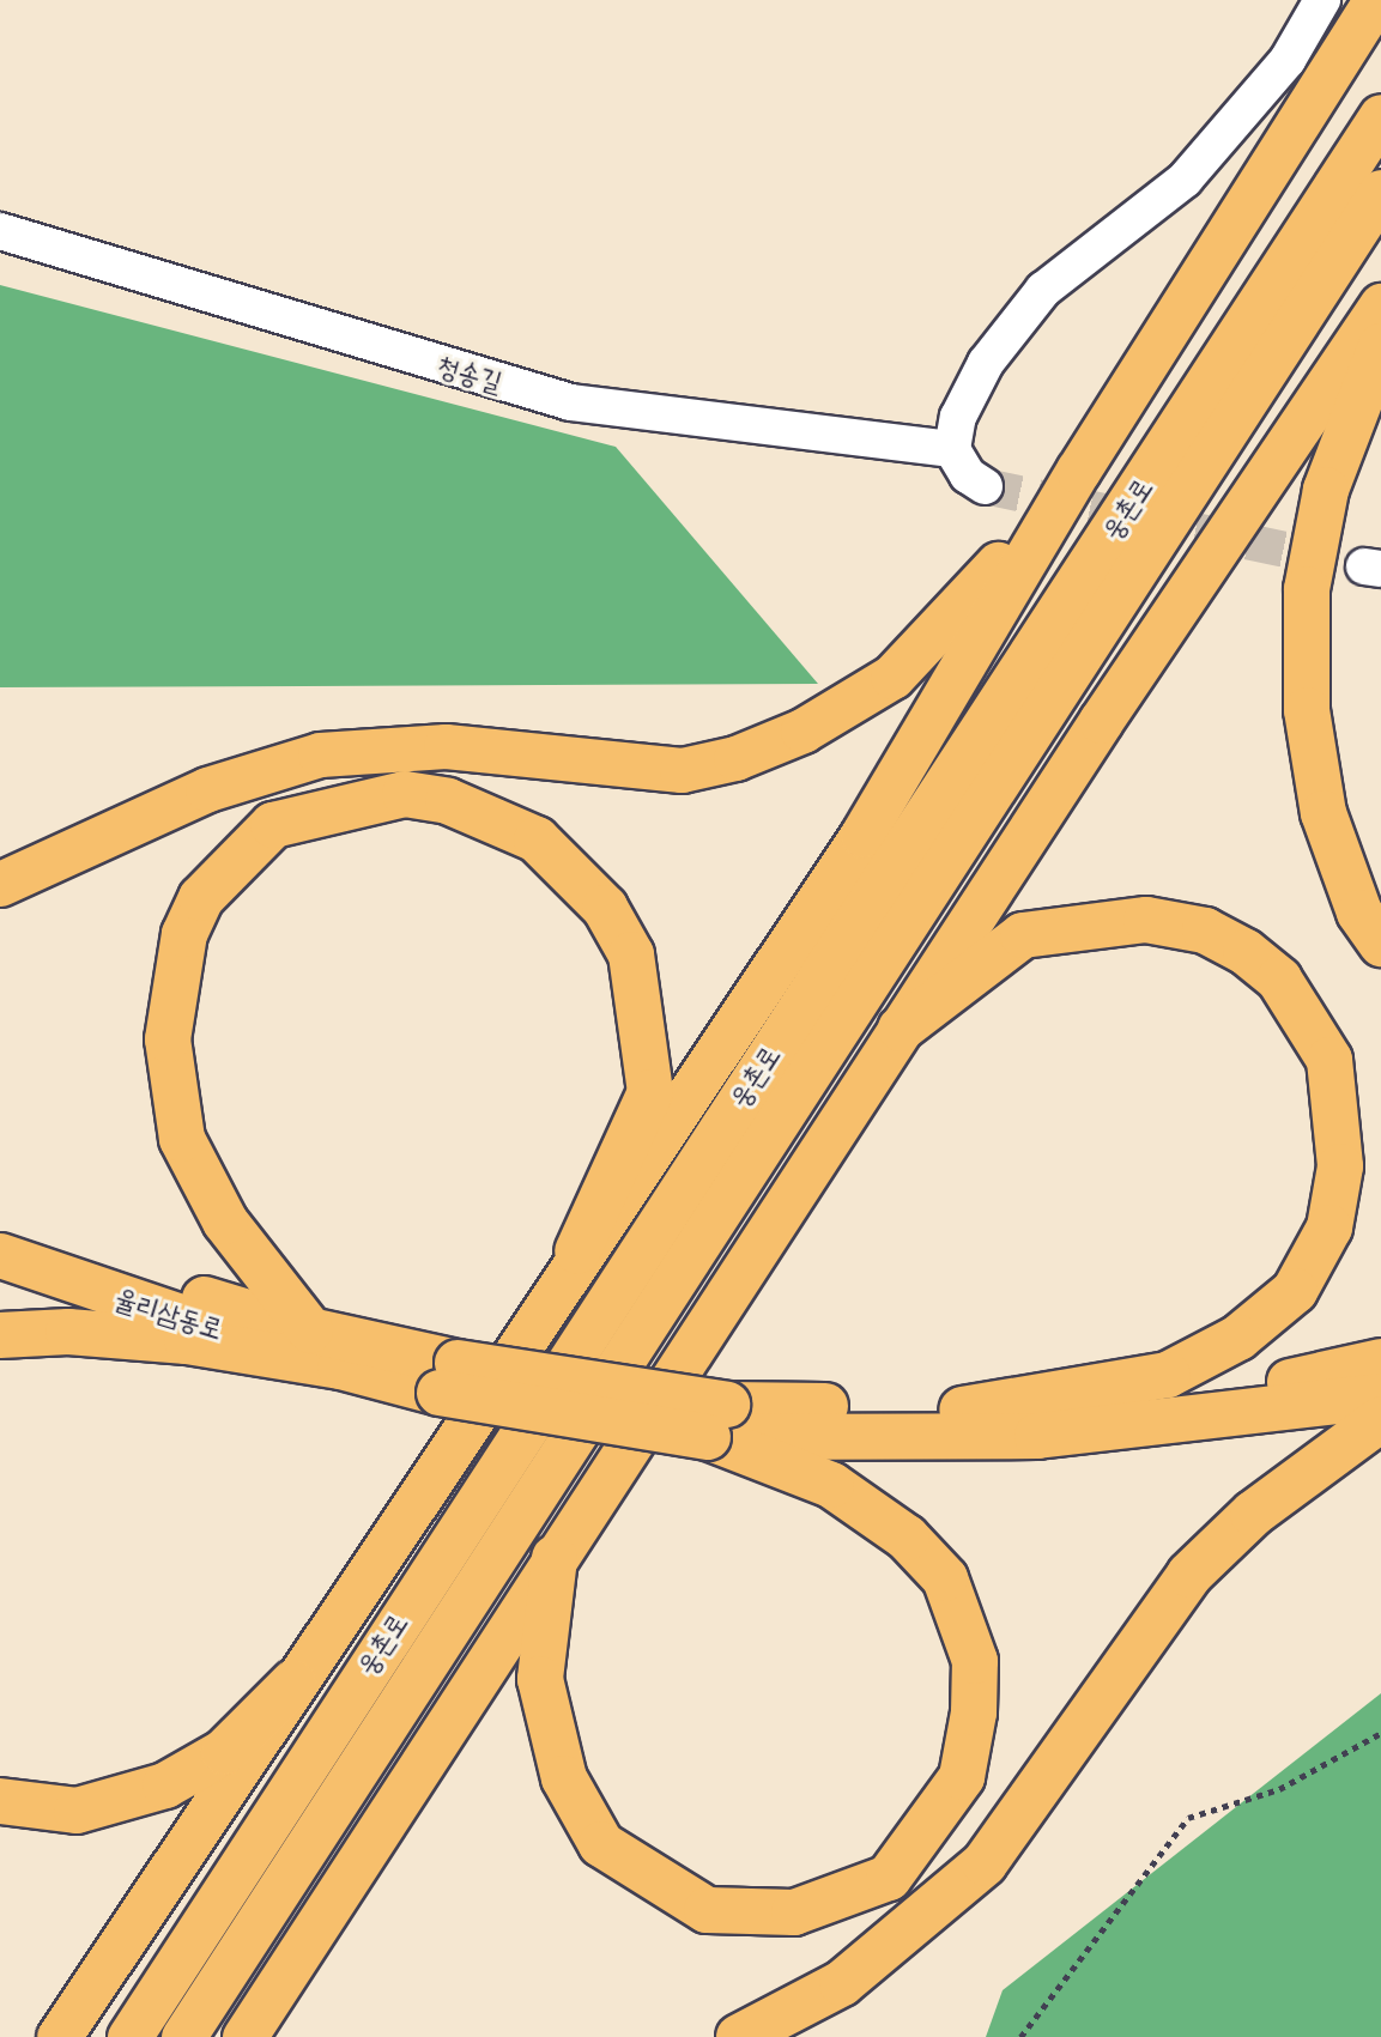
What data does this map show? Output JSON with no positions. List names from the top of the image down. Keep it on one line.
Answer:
{"streets":{"main road":["웅촌로","율리삼동로"],"street":["청송길"]}}
